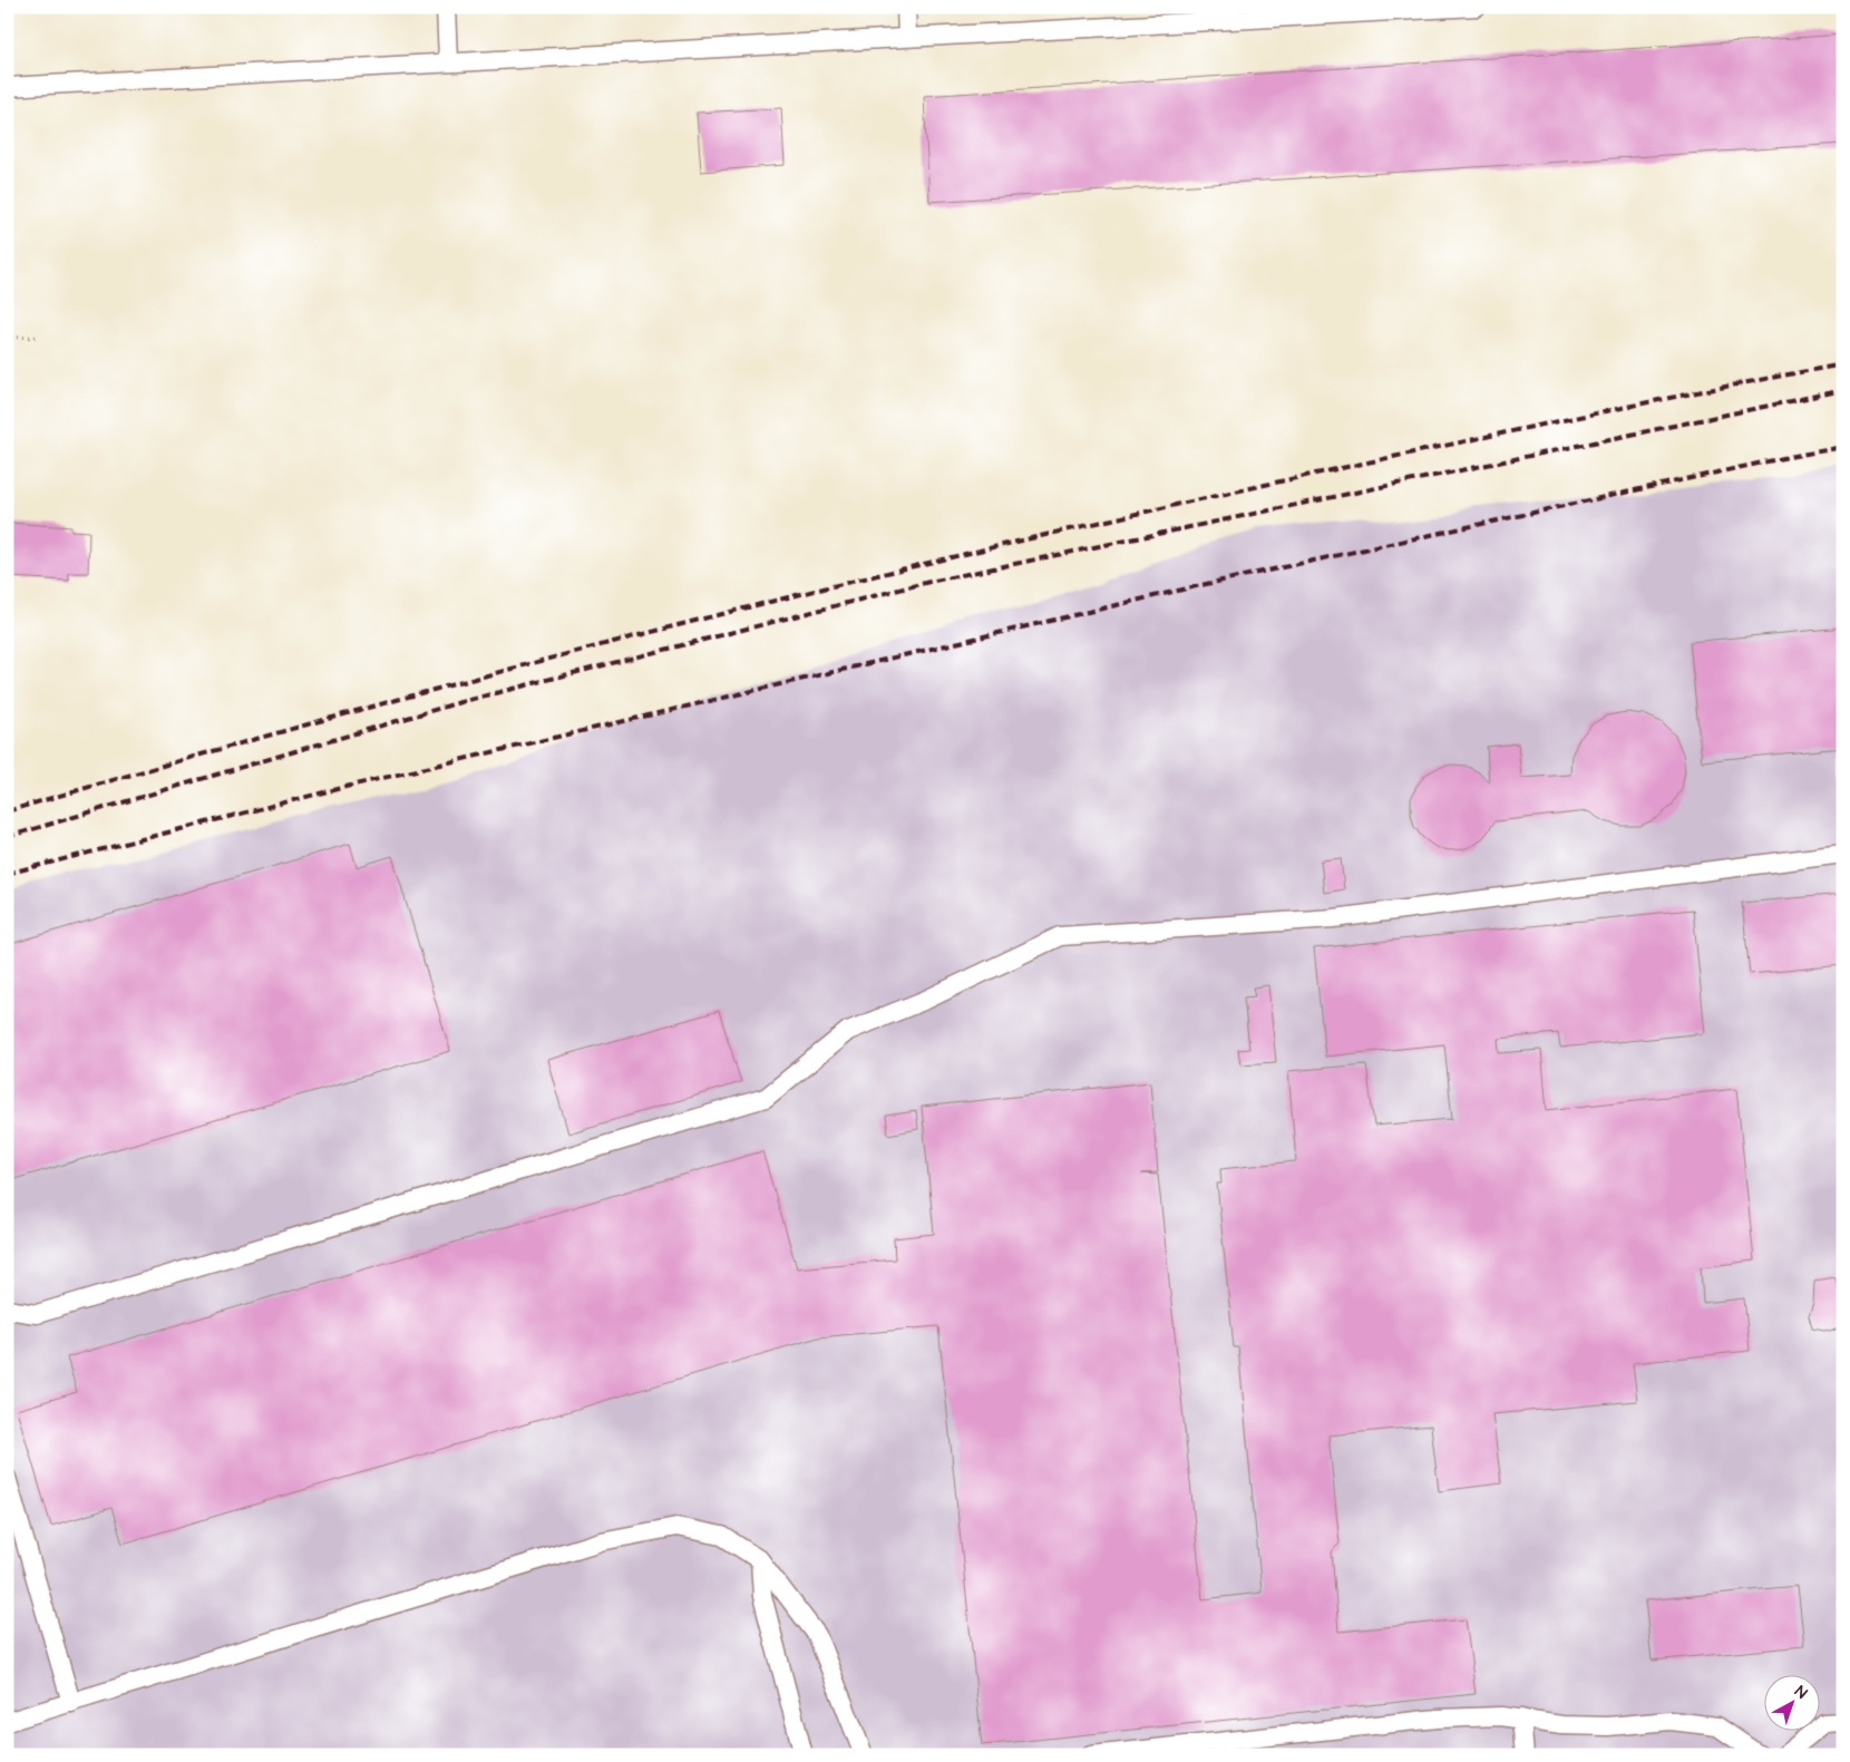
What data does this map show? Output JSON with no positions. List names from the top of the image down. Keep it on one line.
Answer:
{"north":"top right"}
